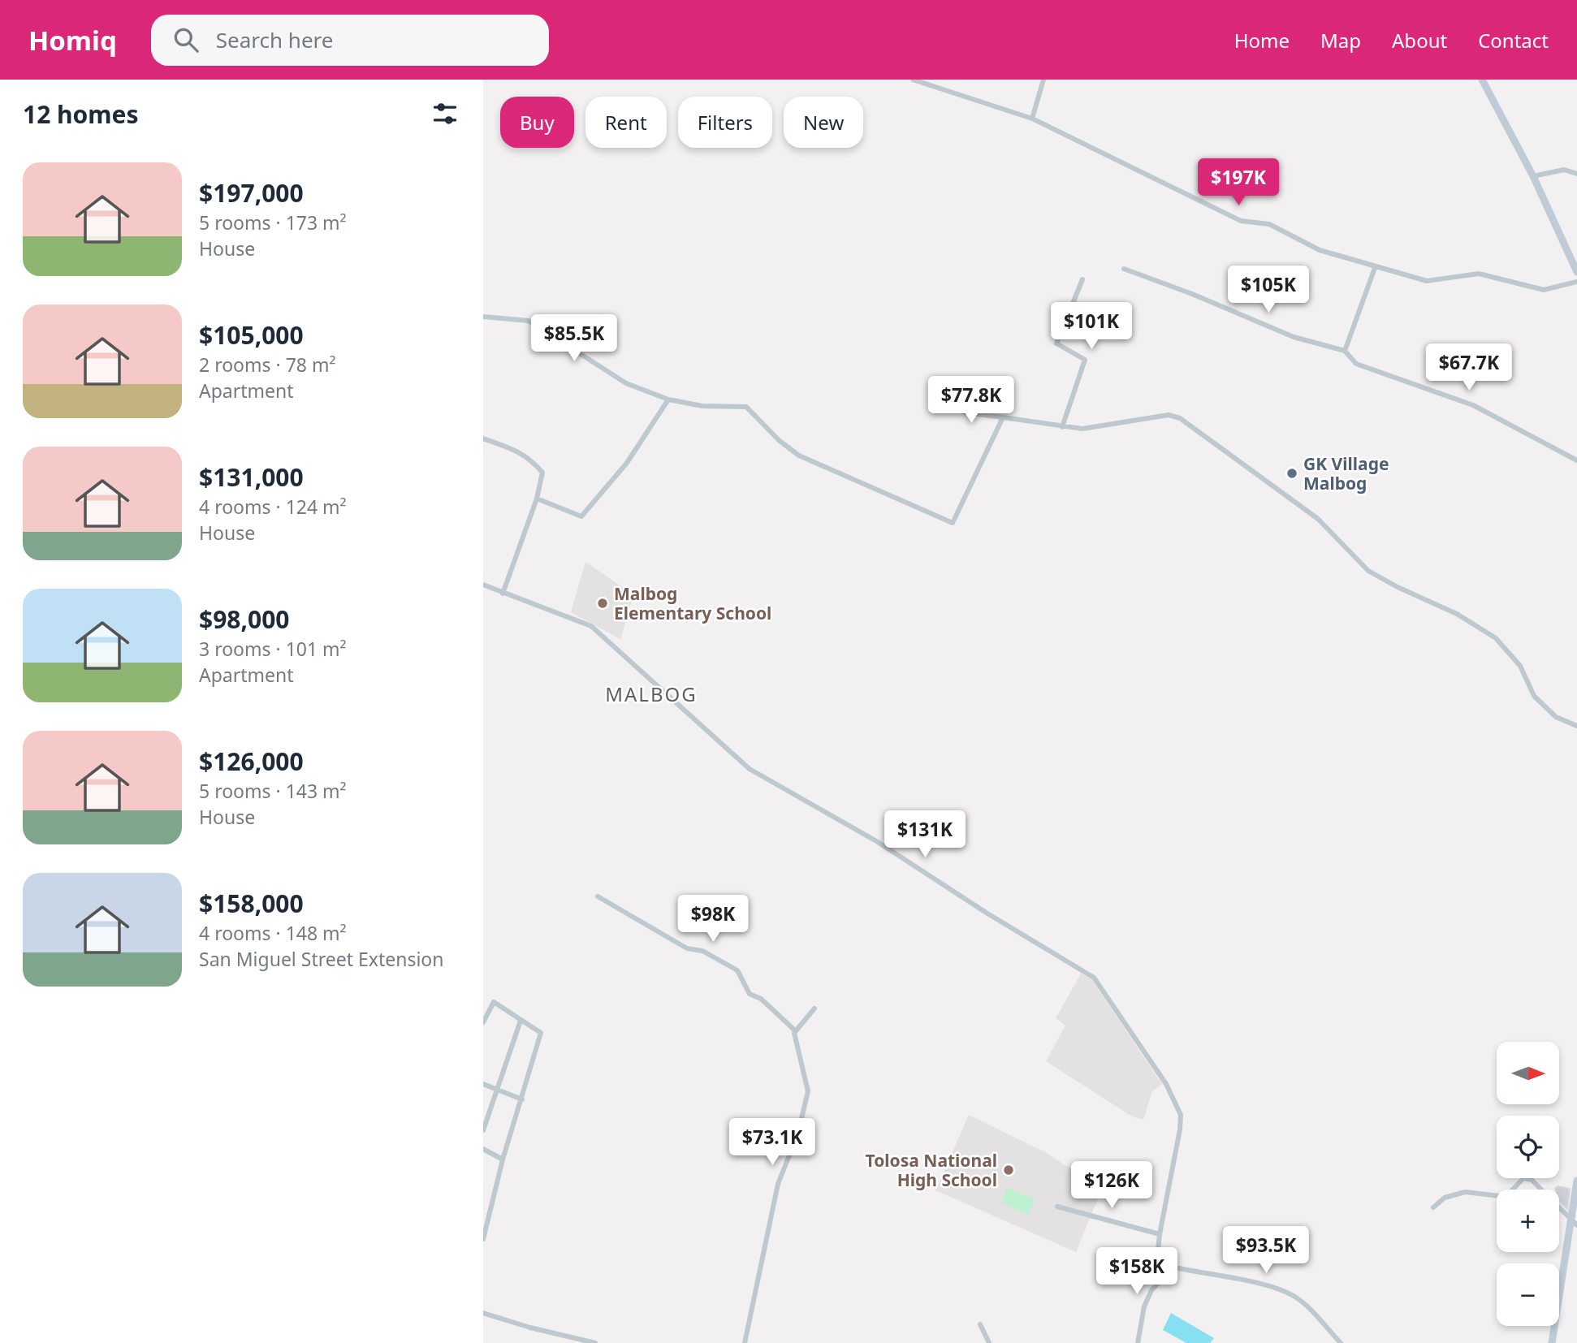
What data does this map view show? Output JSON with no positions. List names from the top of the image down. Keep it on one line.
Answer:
{"districts":["MALBOG"],"places":["GK Village Malbog","Malbog Elementary School","Tolosa National High School"],"north":"right","page":{"header":"Homiq","search":"Search here","nav":["Home","Map","About","Contact"],"heading":"12 homes","chip":["Buy","Rent","Filters","New"],"list":[{"name":"$197,000","note":"5 rooms · 173 m² · House"},{"name":"$105,000","note":"2 rooms · 78 m² · Apartment"},{"name":"$131,000","note":"4 rooms · 124 m² · House"},{"name":"$98,000","note":"3 rooms · 101 m² · Apartment"},{"name":"$126,000","note":"5 rooms · 143 m² · House"},{"name":"$158,000","note":"4 rooms · 148 m² · San Miguel Street Extension"}],"price":["$197K","$105K","$101K","$85.5K","$67.7K","$77.8K","$131K","$98K","$73.1K","$126K","$93.5K","$158K"],"map_buttons":["+","−"]}}
